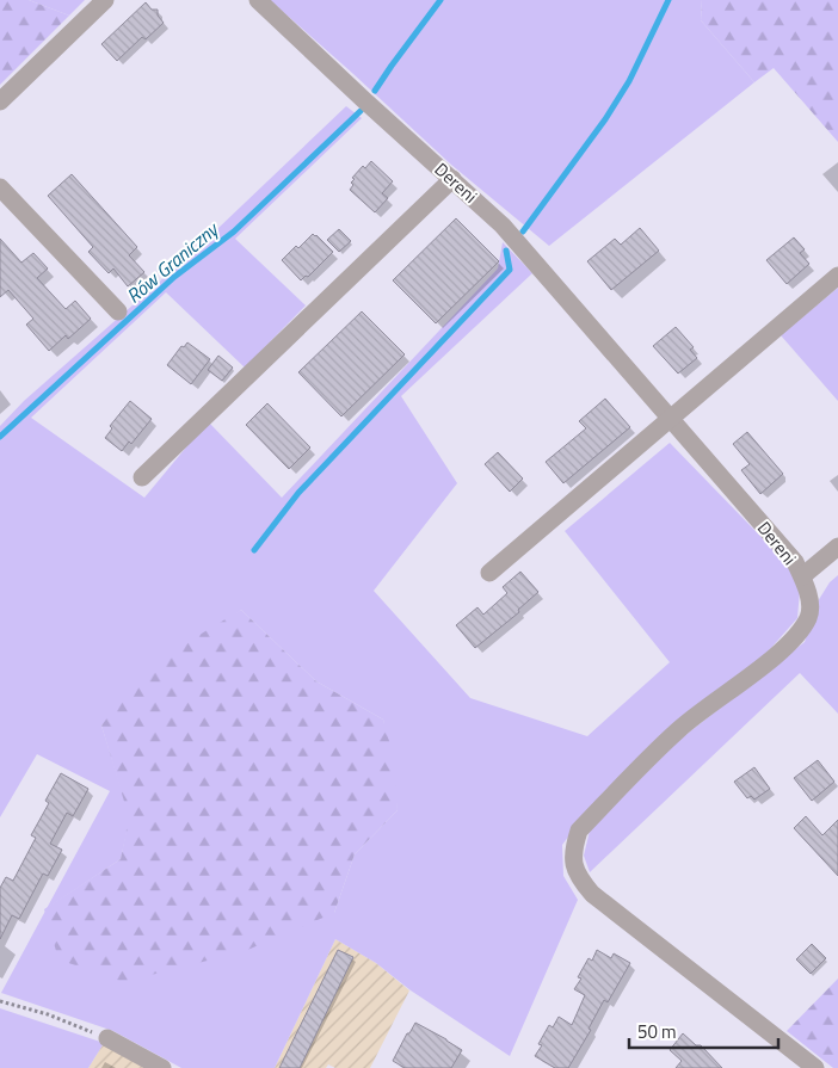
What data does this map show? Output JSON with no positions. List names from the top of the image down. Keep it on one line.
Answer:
{"streets":{"street":["Dereni"]},"water":["Rów Graniczny"],"scale_bar":"50 m"}
